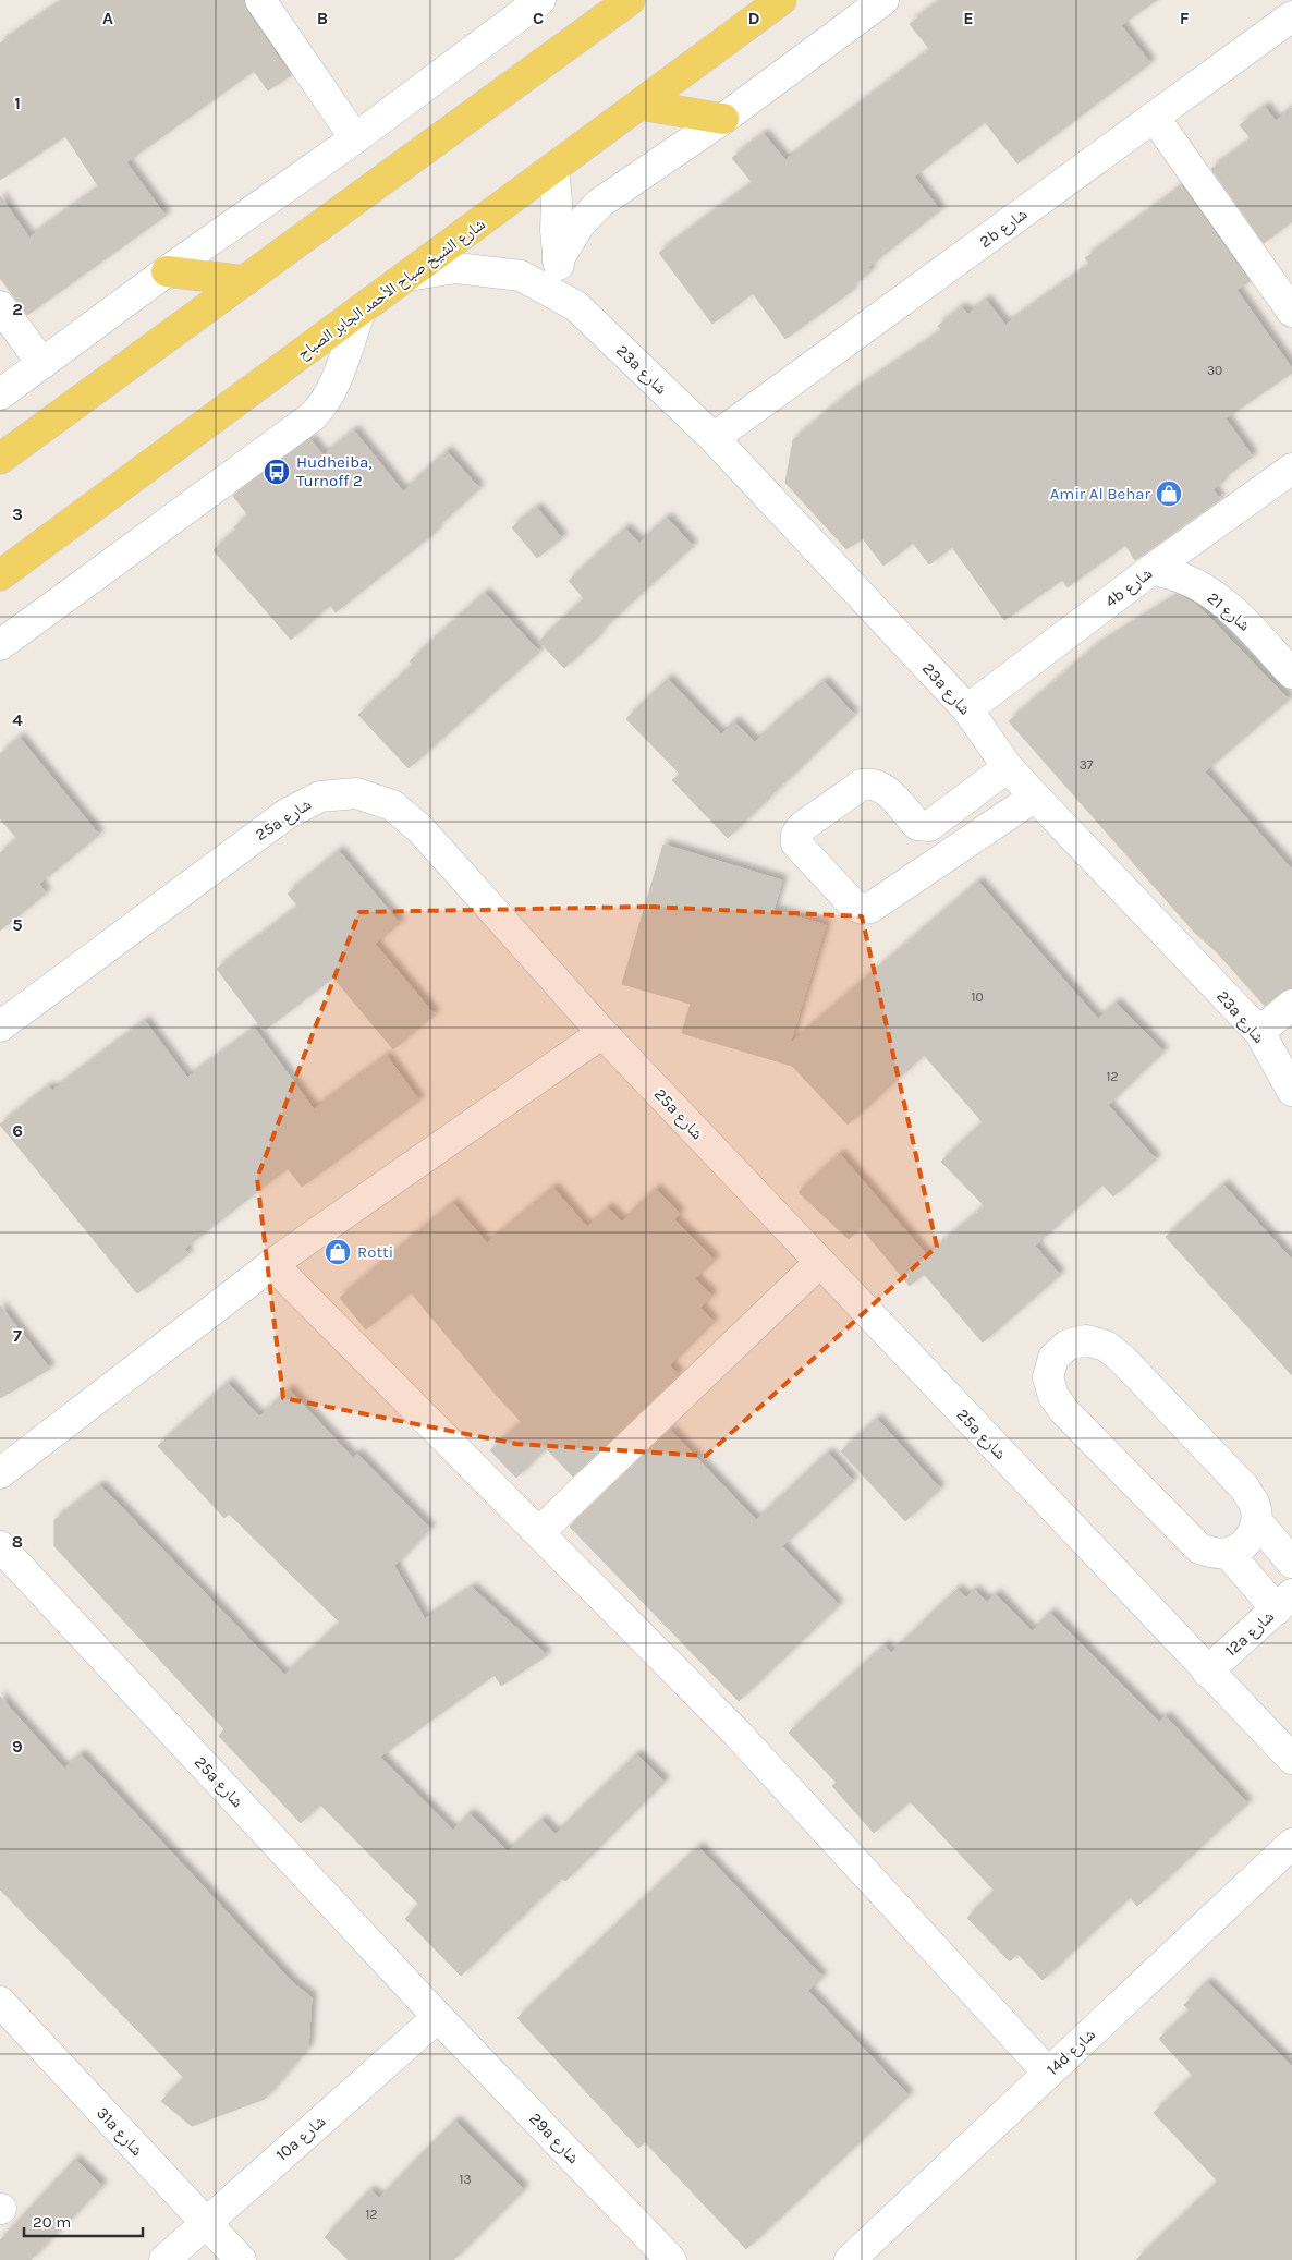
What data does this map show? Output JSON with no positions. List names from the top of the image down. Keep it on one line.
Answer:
{"streets":{"main road":["شارع الشيخ صباح الأحمد الجابر الصباح"],"street":["2b شارع","23a شارع","4b شارع","شارع 21","25a شارع","12a شارع","14d شارع","31a شارع","10a شارع","29a شارع"]},"crossings":[["2b شارع","23a شارع"],["شارع الشيخ صباح الأحمد الجابر الصباح","23a شارع"],["23a شارع","4b شارع"],["4b شارع","شارع 21"],["25a شارع","12a شارع"],["25a شارع","10a شارع"],["25a شارع","29a شارع"],["31a شارع","10a شارع"],["10a شارع","29a شارع"]],"places":{"bus stop":["Hudheiba, Turnoff 2"],"shop":["Amir Al Behar","Rotti"]},"house_numbers":["30","37","10","12","13","12"],"scale_bar":"20 m","grid":{"columns":["A","B","C","D","E","F"],"rows":["1","2","3","4","5","6","7","8","9"]}}
